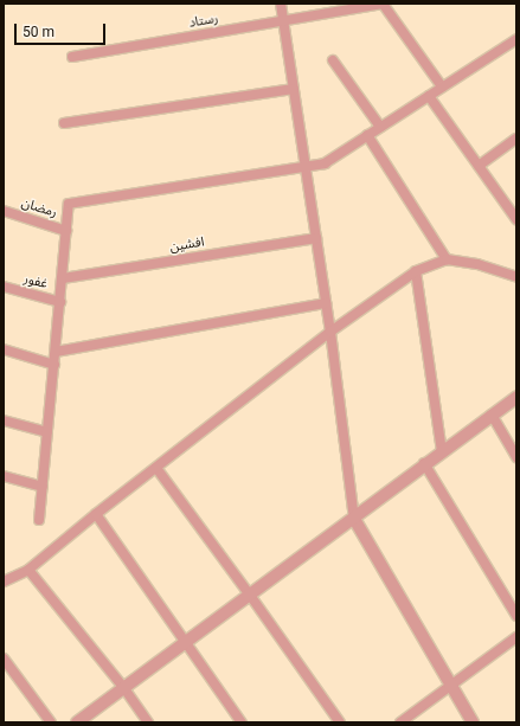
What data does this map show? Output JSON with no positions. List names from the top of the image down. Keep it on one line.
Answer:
{"streets":{"street":["رستاد","رمضان","افشین","غفور"]},"scale_bar":"50 m"}
